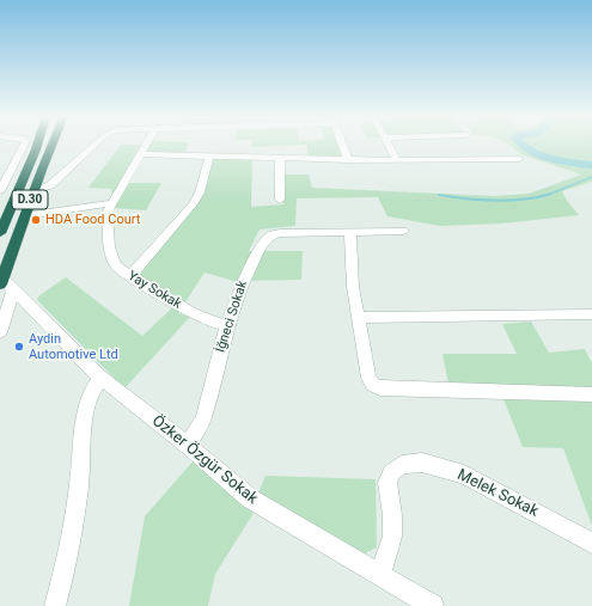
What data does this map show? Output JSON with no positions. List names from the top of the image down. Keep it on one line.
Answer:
{"streets":{"highway":["D.30"],"street":["Yay Sokak","İğneci Sokak","Özker Özgür Sokak","Melek Sokak"]},"crossings":[["D.30","Özker Özgür Sokak"],["Yay Sokak","İğneci Sokak"],["İğneci Sokak","Özker Özgür Sokak"],["Özker Özgür Sokak","Melek Sokak"]],"places":["HDA Food Court","Aydin Automotive Ltd"]}
